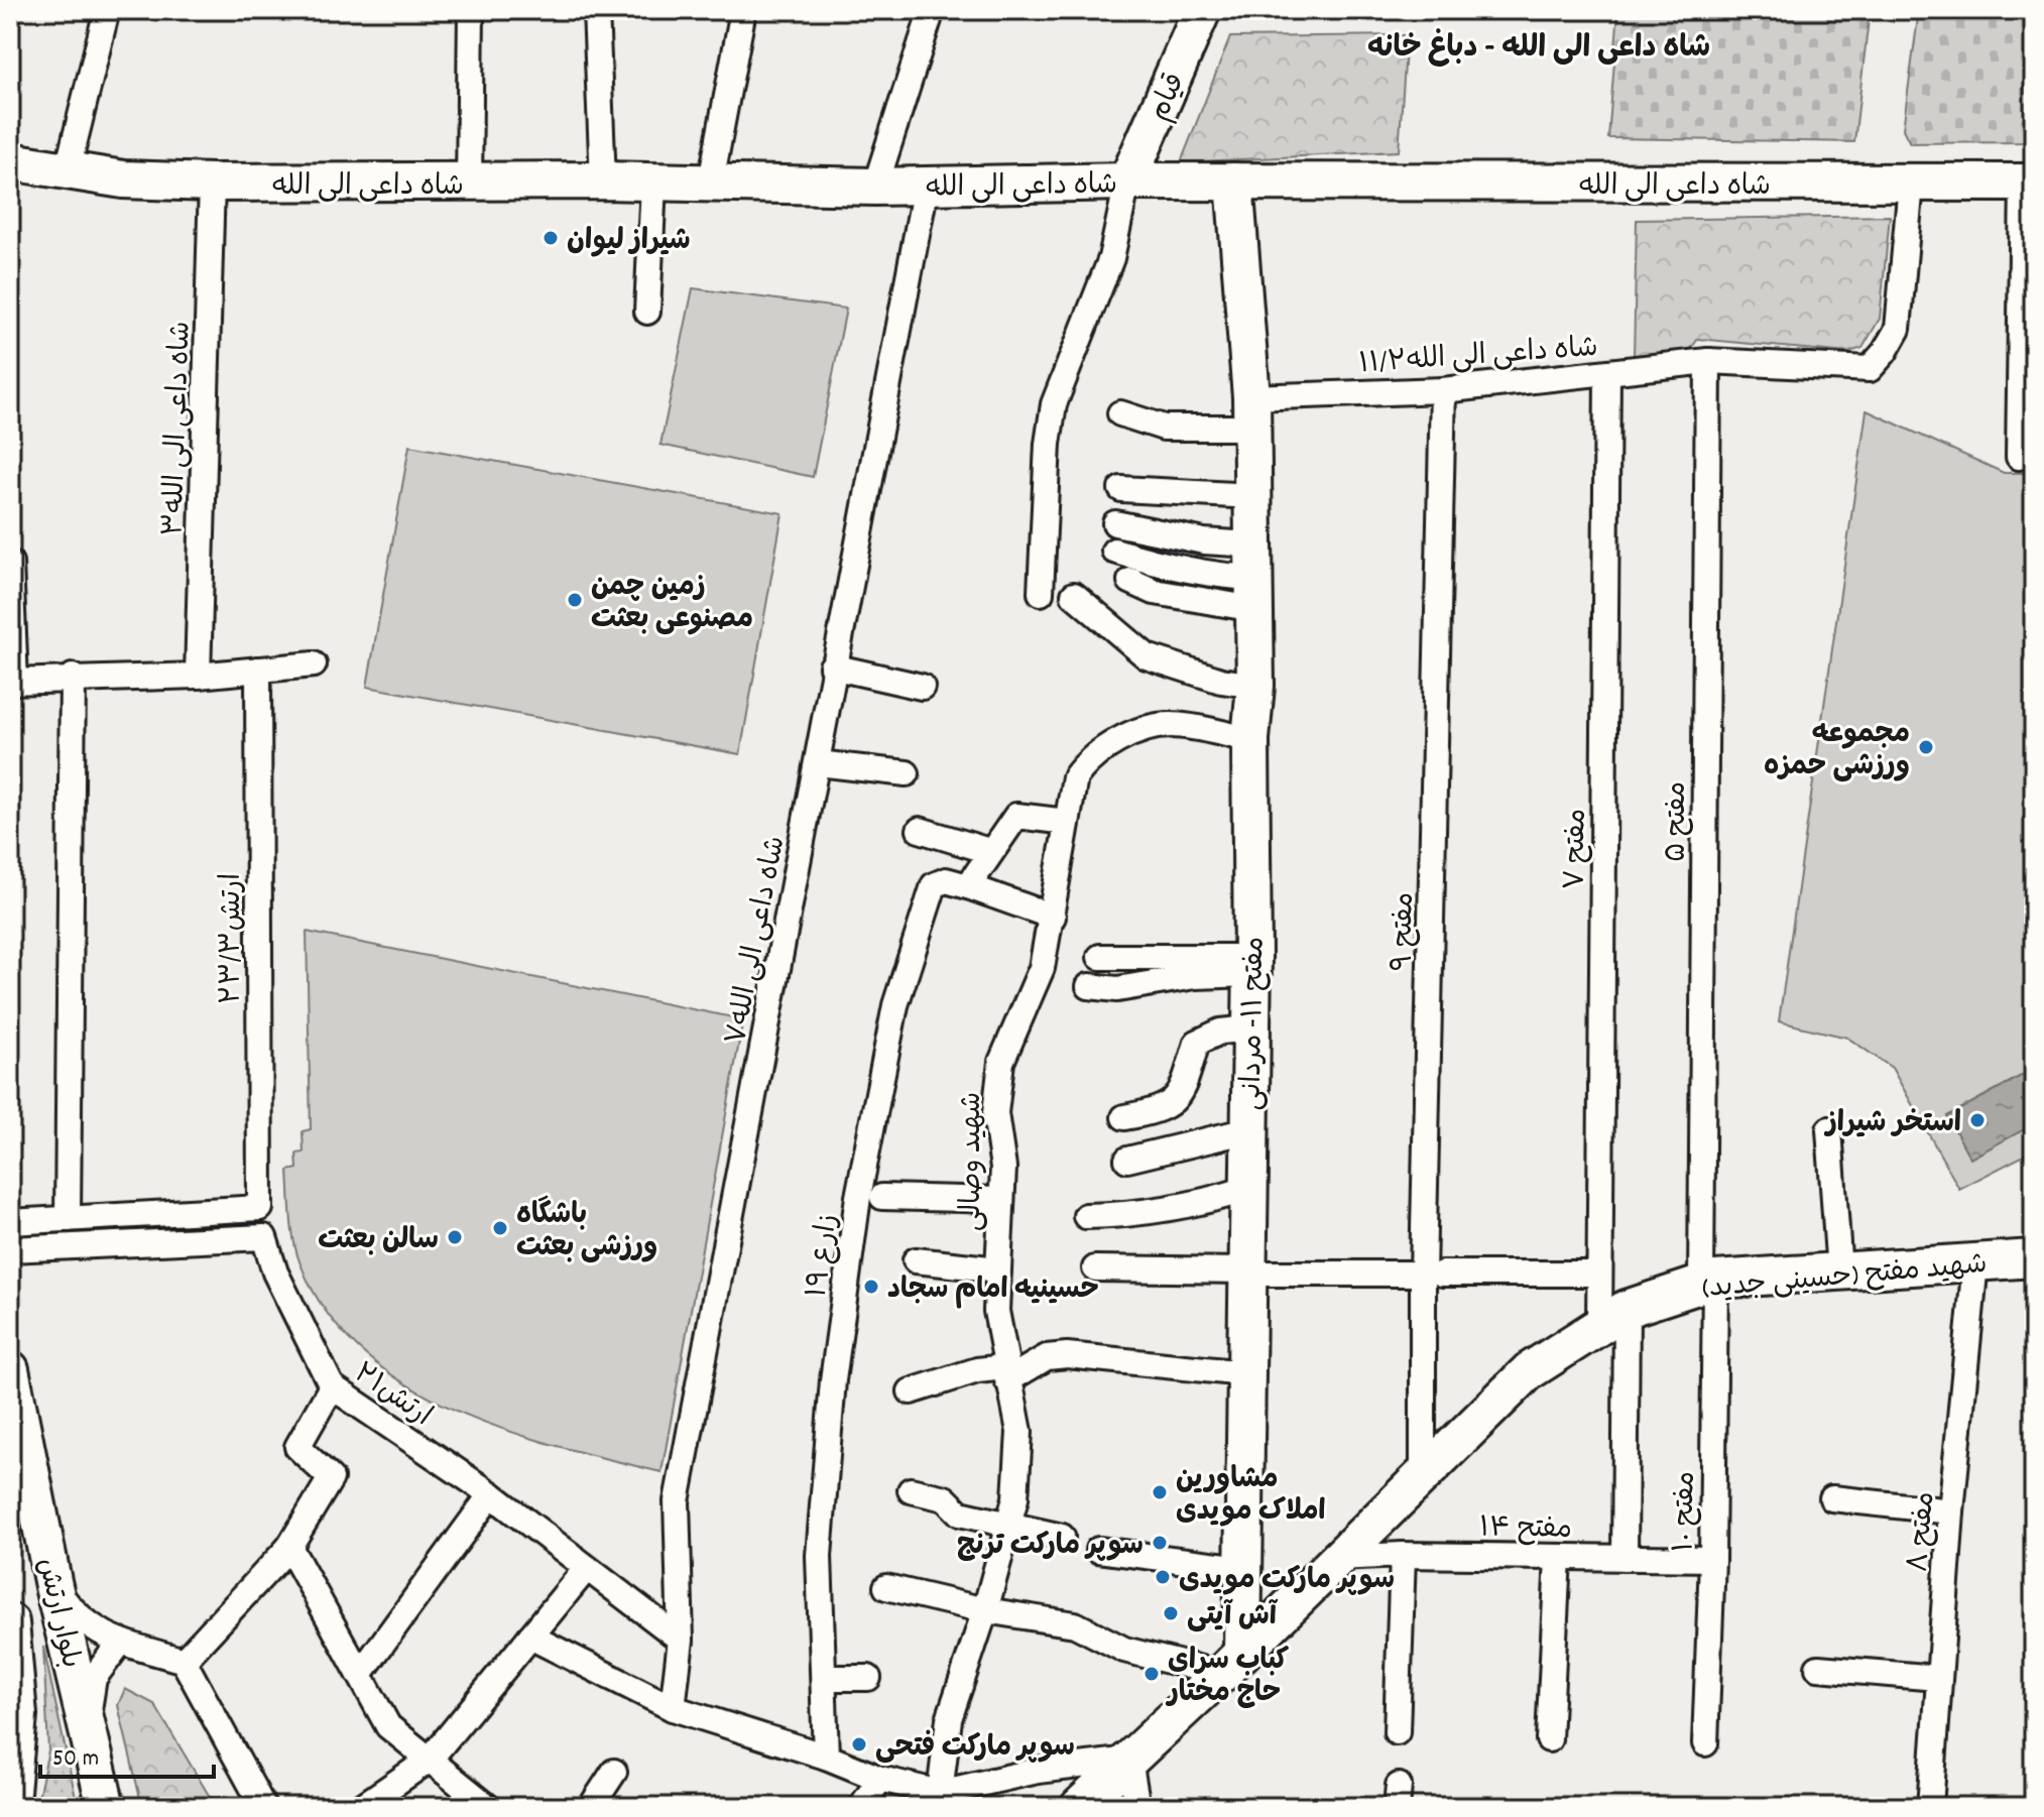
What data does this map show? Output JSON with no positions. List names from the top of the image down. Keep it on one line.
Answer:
{"streets":{"street":["قیام","شاه داعی الی الله","۱۱/۲شاه داعی الی الله","شاه داعی الی الله۳","مفتح ۵","مفتح ۷","مفتح ۹","۲۳/۳ارتش","شاه داعی الی الله۷","مفتح ۱۱- مردانی","شهید وصالی","۱۹ زارع","شهید مفتح (حسینی جدید)","ارتش۲۱","مفتح ۱۰","مفتح ۱۴","مفتح ۸","بلوار ارتش"]},"crossings":[["قیام","شاه داعی الی الله"],["شاه داعی الی الله","۱۱/۲شاه داعی الی الله"],["شاه داعی الی الله","شاه داعی الی الله۳"],["شاه داعی الی الله","شاه داعی الی الله۷"],["شاه داعی الی الله","مفتح ۱۱- مردانی"],["۱۱/۲شاه داعی الی الله","مفتح ۵"],["۱۱/۲شاه داعی الی الله","مفتح ۷"],["۱۱/۲شاه داعی الی الله","مفتح ۹"],["۱۱/۲شاه داعی الی الله","مفتح ۱۱- مردانی"],["مفتح ۵","شهید مفتح (حسینی جدید)"],["مفتح ۵","مفتح ۱۰"],["مفتح ۷","شهید مفتح (حسینی جدید)"],["مفتح ۷","مفتح ۱۴"],["مفتح ۹","شهید مفتح (حسینی جدید)"],["شاه داعی الی الله۷","ارتش۲۱"],["مفتح ۱۱- مردانی","شهید وصالی"],["مفتح ۱۱- مردانی","شهید مفتح (حسینی جدید)"],["شهید مفتح (حسینی جدید)","مفتح ۱۰"],["شهید مفتح (حسینی جدید)","مفتح ۱۴"],["شهید مفتح (حسینی جدید)","مفتح ۸"],["مفتح ۱۰","مفتح ۱۴"]],"districts":["شاه داعی الی الله - دباغ خانه"],"places":["شیراز لیوان","زمین چمن مصنوعی بعثت","مجموعه ورزشی حمزه","استخر شیراز","باشگاه ورزشی بعثت","سالن بعثت","حسینیه امام سجاد","مشاورین املاک مویدی","سوپر مارکت ترنج","سوپر مارکت مویدی","آش آیتی","کباب سرای حاج مختار","سوپر مارکت فتحی"],"scale_bar":"50 m"}
